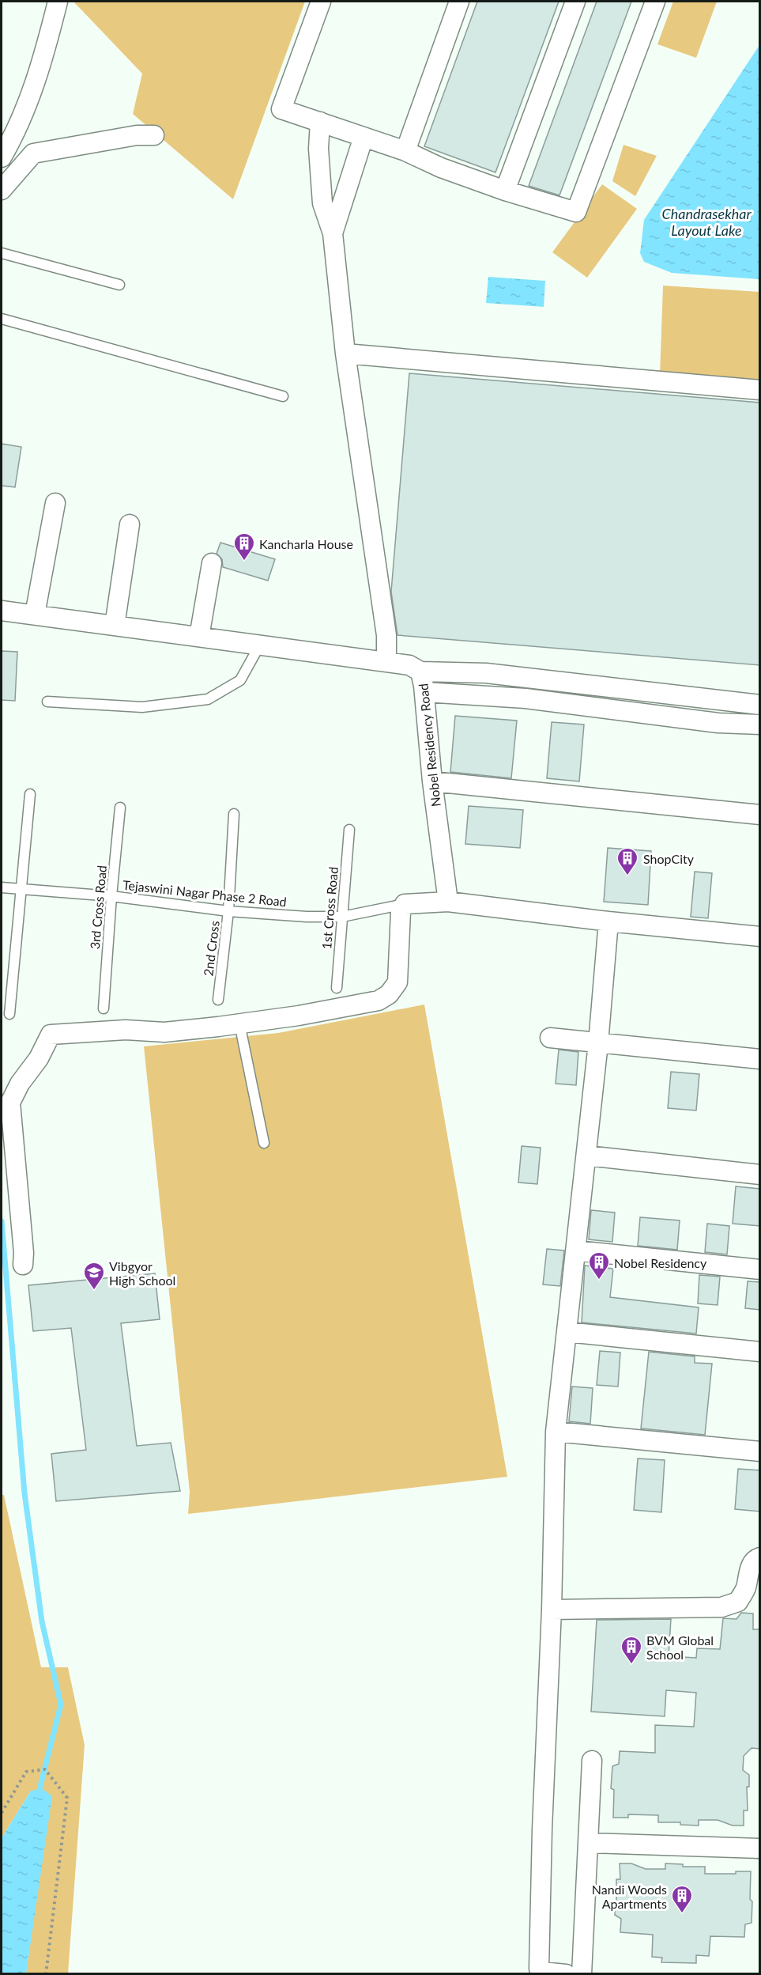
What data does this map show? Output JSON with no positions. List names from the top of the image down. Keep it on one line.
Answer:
{"streets":{"street":["Nobel Residency Road"],"lane":["Tejaswini Nagar Phase 2 Road","3rd Cross Road","1st Cross Road","2nd Cross"]},"crossings":[["Tejaswini Nagar Phase 2 Road","3rd Cross Road"],["Tejaswini Nagar Phase 2 Road","1st Cross Road"],["Tejaswini Nagar Phase 2 Road","2nd Cross"]],"water":["Chandrasekhar Layout Lake"],"places":{"building":["Kancharla House","ShopCity","Nobel Residency","BVM Global School","Nandi Woods Apartments"],"school or university":["Vibgyor High School"]}}
